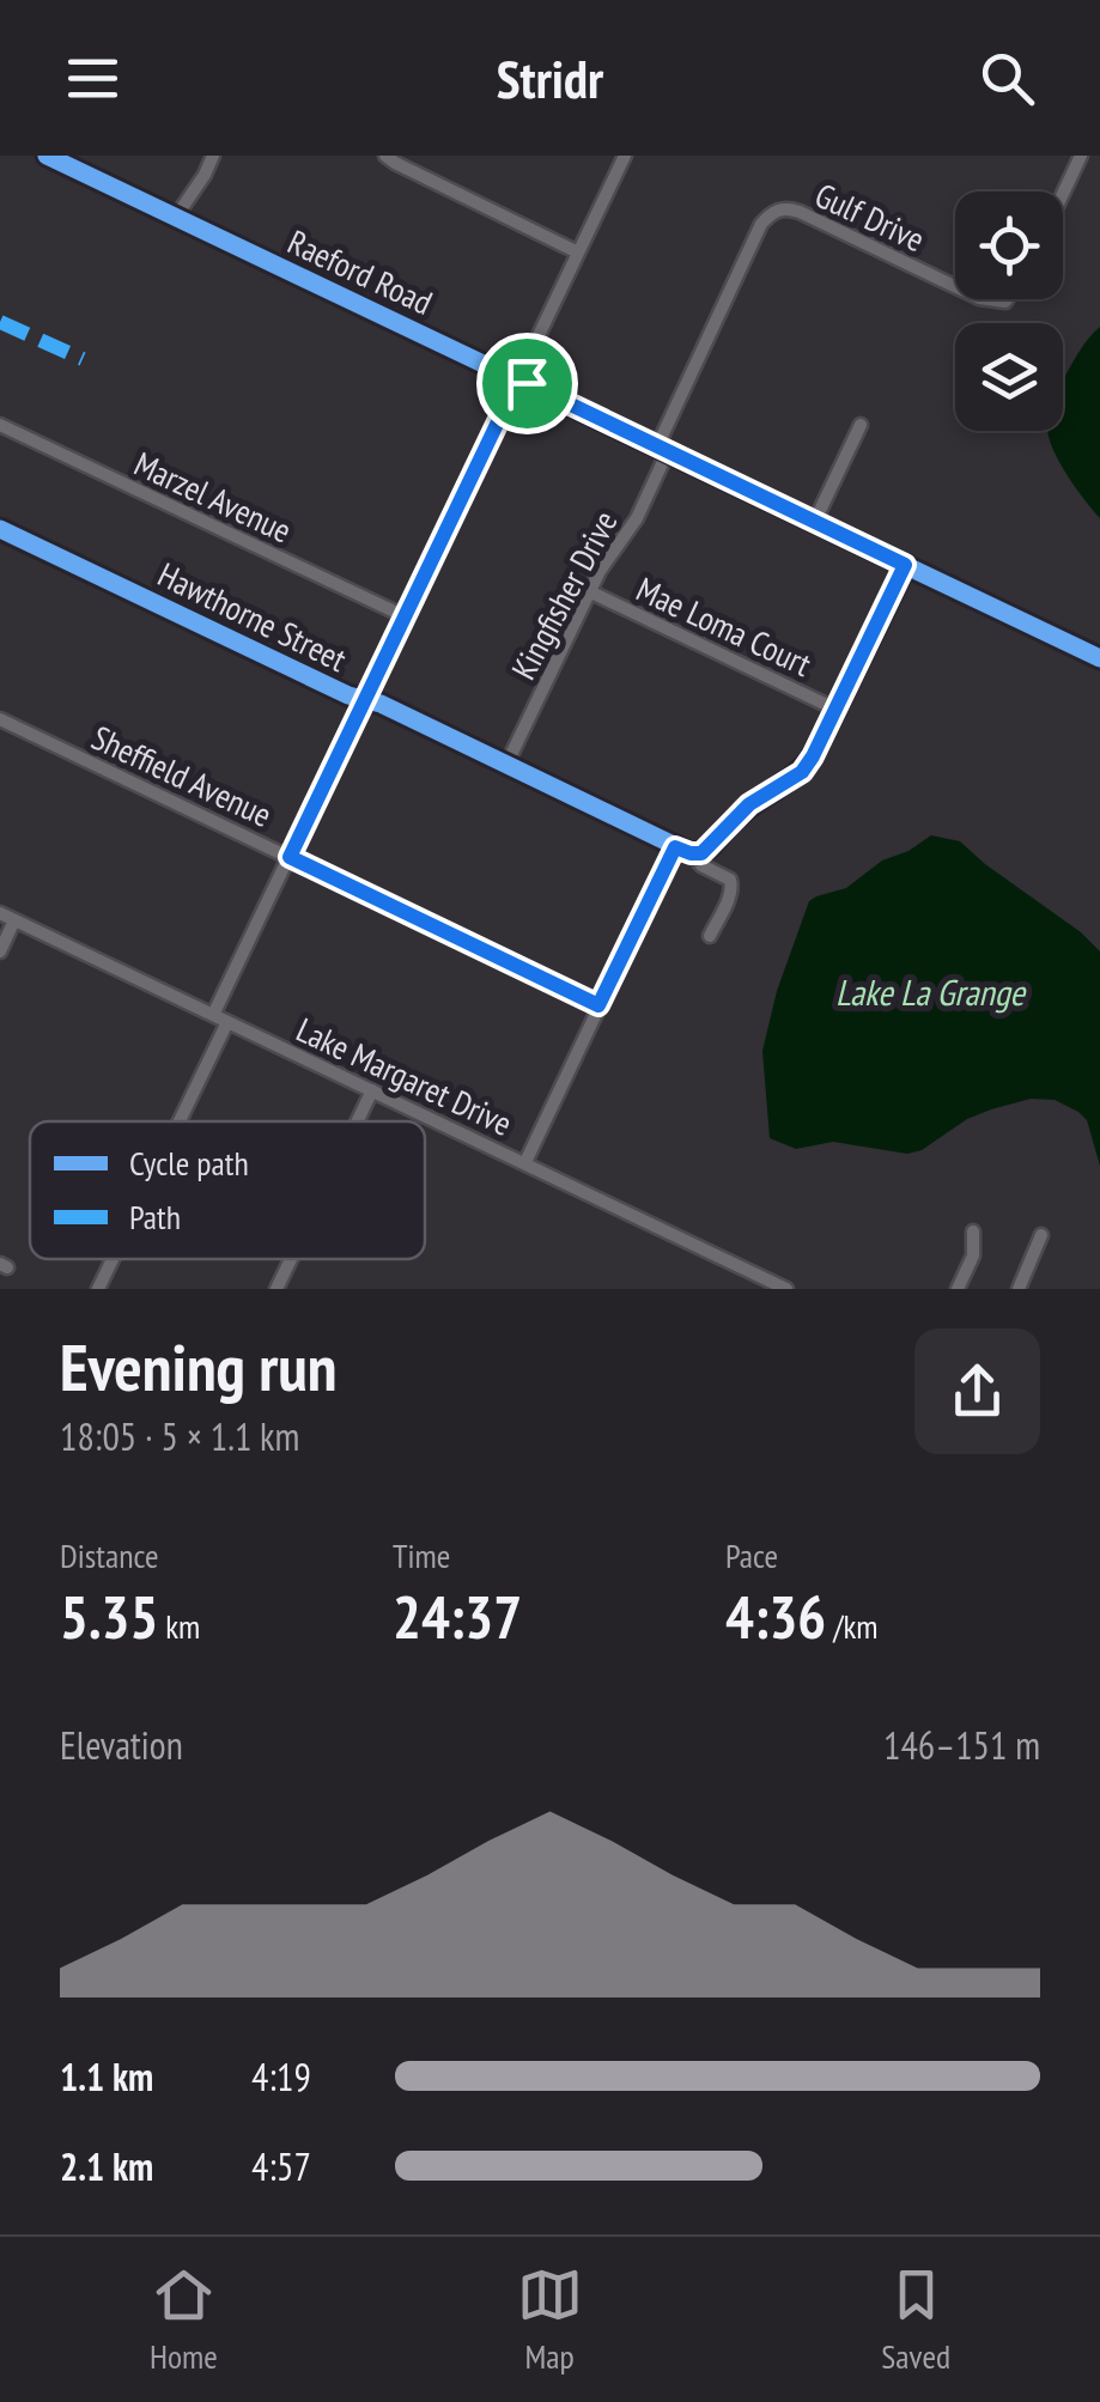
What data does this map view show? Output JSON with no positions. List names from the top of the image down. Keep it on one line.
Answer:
{"streets":{"street":["Gulf Drive","Raeford Road","Marzel Avenue","Kingfisher Drive","Hawthorne Street","Mae Loma Court","Sheffield Avenue","Lake Margaret Drive"]},"crossings":[["Gulf Drive","Kingfisher Drive"],["Raeford Road","Kingfisher Drive"],["Kingfisher Drive","Hawthorne Street"],["Kingfisher Drive","Mae Loma Court"]],"water":["Lake La Grange"],"legend":["Cycle path","Path"],"page":{"header":"Stridr","heading":["Evening run","18:05 · 5 × 1.1 km"],"stats":[["Distance","5.35 km"],["Time","24:37"],["Pace","4:36 /km"]],"chart":["Elevation","146–151 m"],"list":[{"name":"1.1 km","note":"4:19"},{"name":"2.1 km","note":"4:57"}],"tabs":["Home","Map","Saved"]}}
